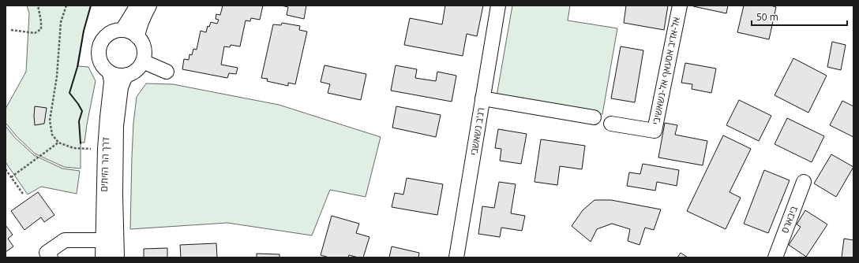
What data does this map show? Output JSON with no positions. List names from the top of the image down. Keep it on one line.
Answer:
{"streets":{"street":["אל-אדיב אסעאף אל-נשאשיבי","רג'ב נשאשבי","דרך הר הזיתים","ביבארס"]},"scale_bar":"50 m"}
